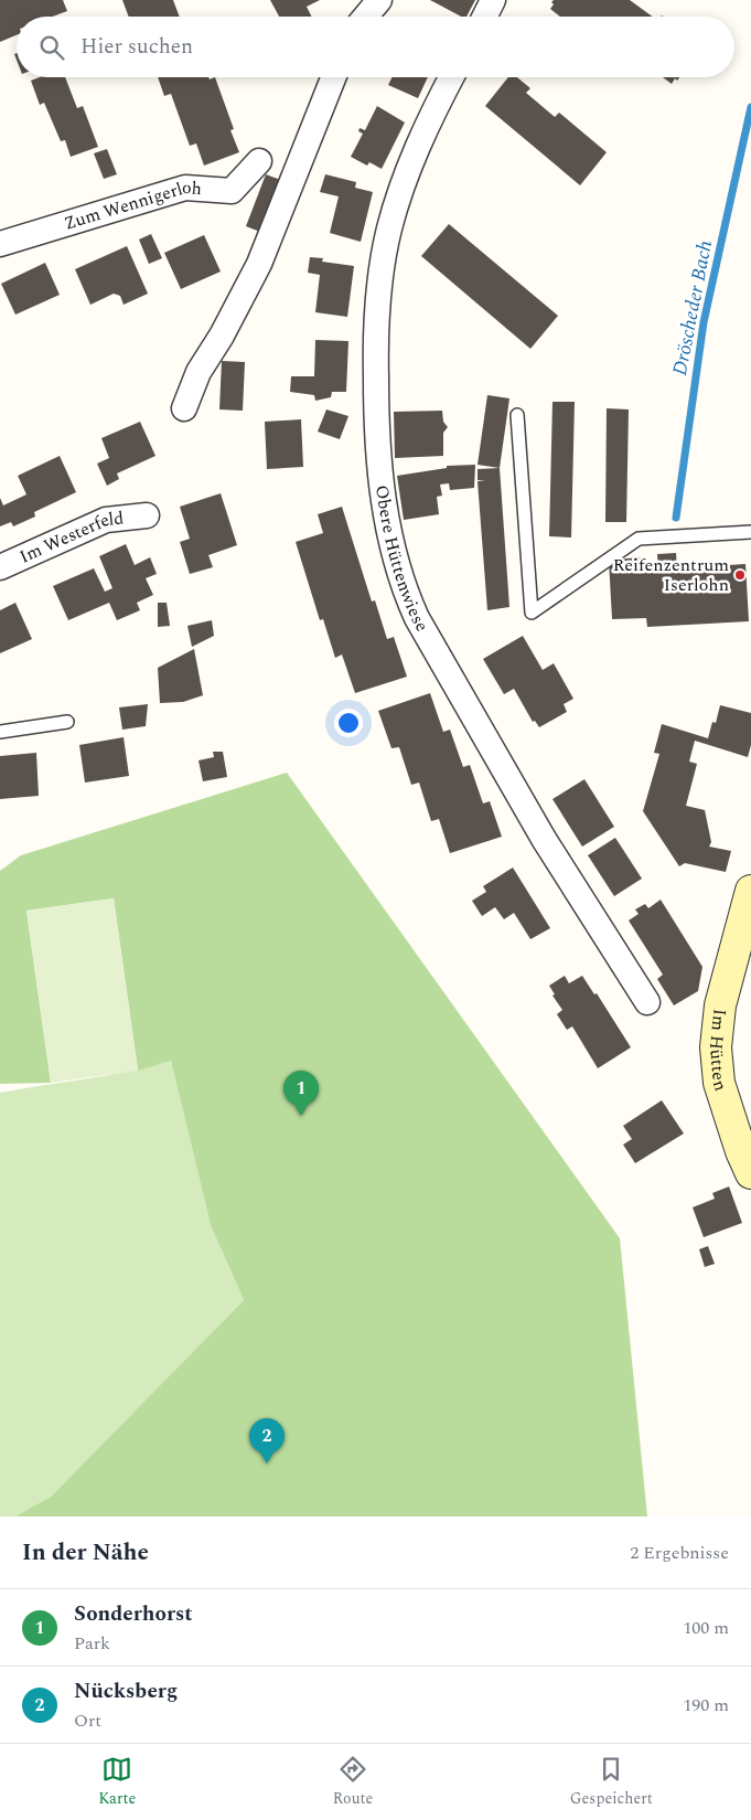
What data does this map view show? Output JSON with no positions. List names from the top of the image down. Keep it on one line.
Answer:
{"streets":{"street":["Zum Wennigerloh","Im Westerfeld","Obere Hüttenwiese","Im Hütten"]},"water":["Dröscheder Bach"],"places":["Reifenzentrum Iserlohn"],"page":{"search":"Hier suchen","pins":["1","2"],"heading":["In der Nähe","2 Ergebnisse"],"list":[{"mark":"1","name":"Sonderhorst","note":"Park","value":"100 m"},{"mark":"2","name":"Nücksberg","note":"Ort","value":"190 m"}],"nav":["Karte","Route","Gespeichert"]}}
